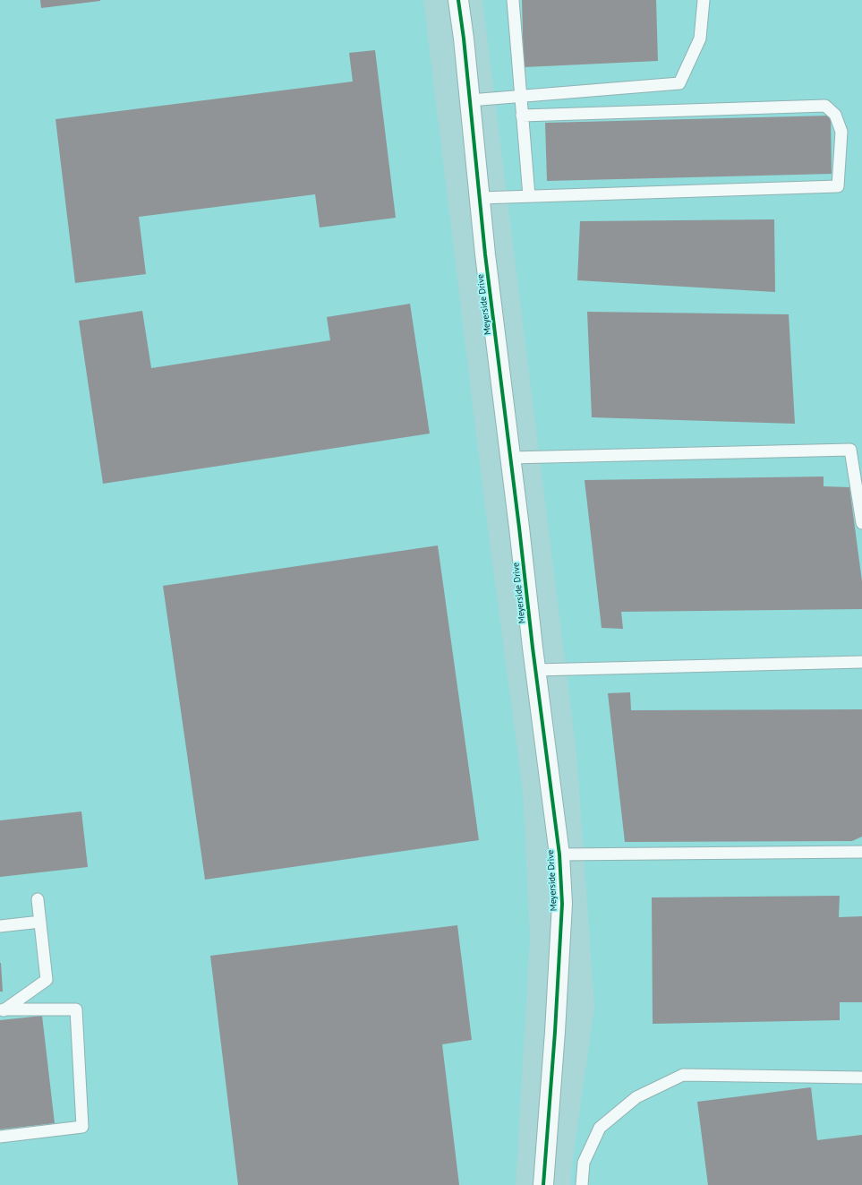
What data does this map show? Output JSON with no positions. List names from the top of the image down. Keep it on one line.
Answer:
{"streets":{"street":["Meyerside Drive"]}}
